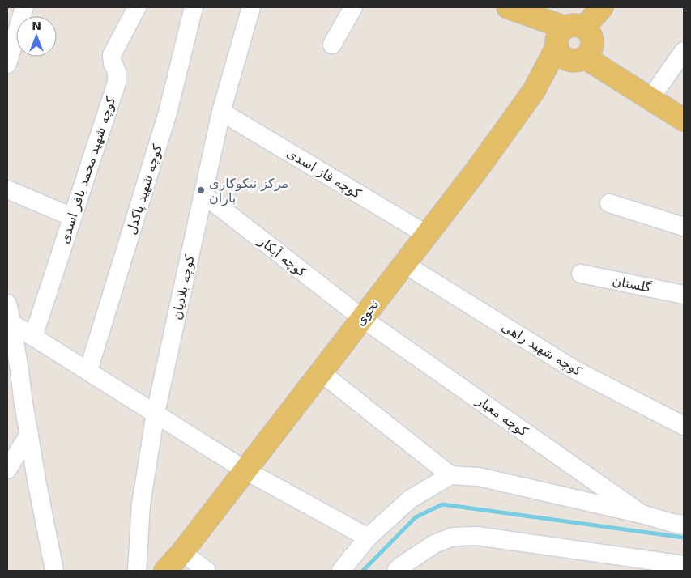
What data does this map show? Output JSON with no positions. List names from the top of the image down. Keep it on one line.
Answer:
{"streets":{"main road":["نحوی"],"street":["کوچه شهید محمد باقر اسدی","کوچه فاز اسدی","کوچه شهید پاکدل","کوچه آبکار","گلستان","کوچه بلادیان","کوچه شهید راهی","کوچه معیار"]},"crossings":[["کوچه فاز اسدی","کوچه بلادیان"],["کوچه فاز اسدی","نحوی"],["کوچه آبکار","کوچه بلادیان"],["کوچه آبکار","نحوی"],["کوچه آبکار","کوچه معیار"],["نحوی","کوچه شهید راهی"],["نحوی","کوچه معیار"]],"places":["مرکز نیکوکاری باران"],"north":"top"}
